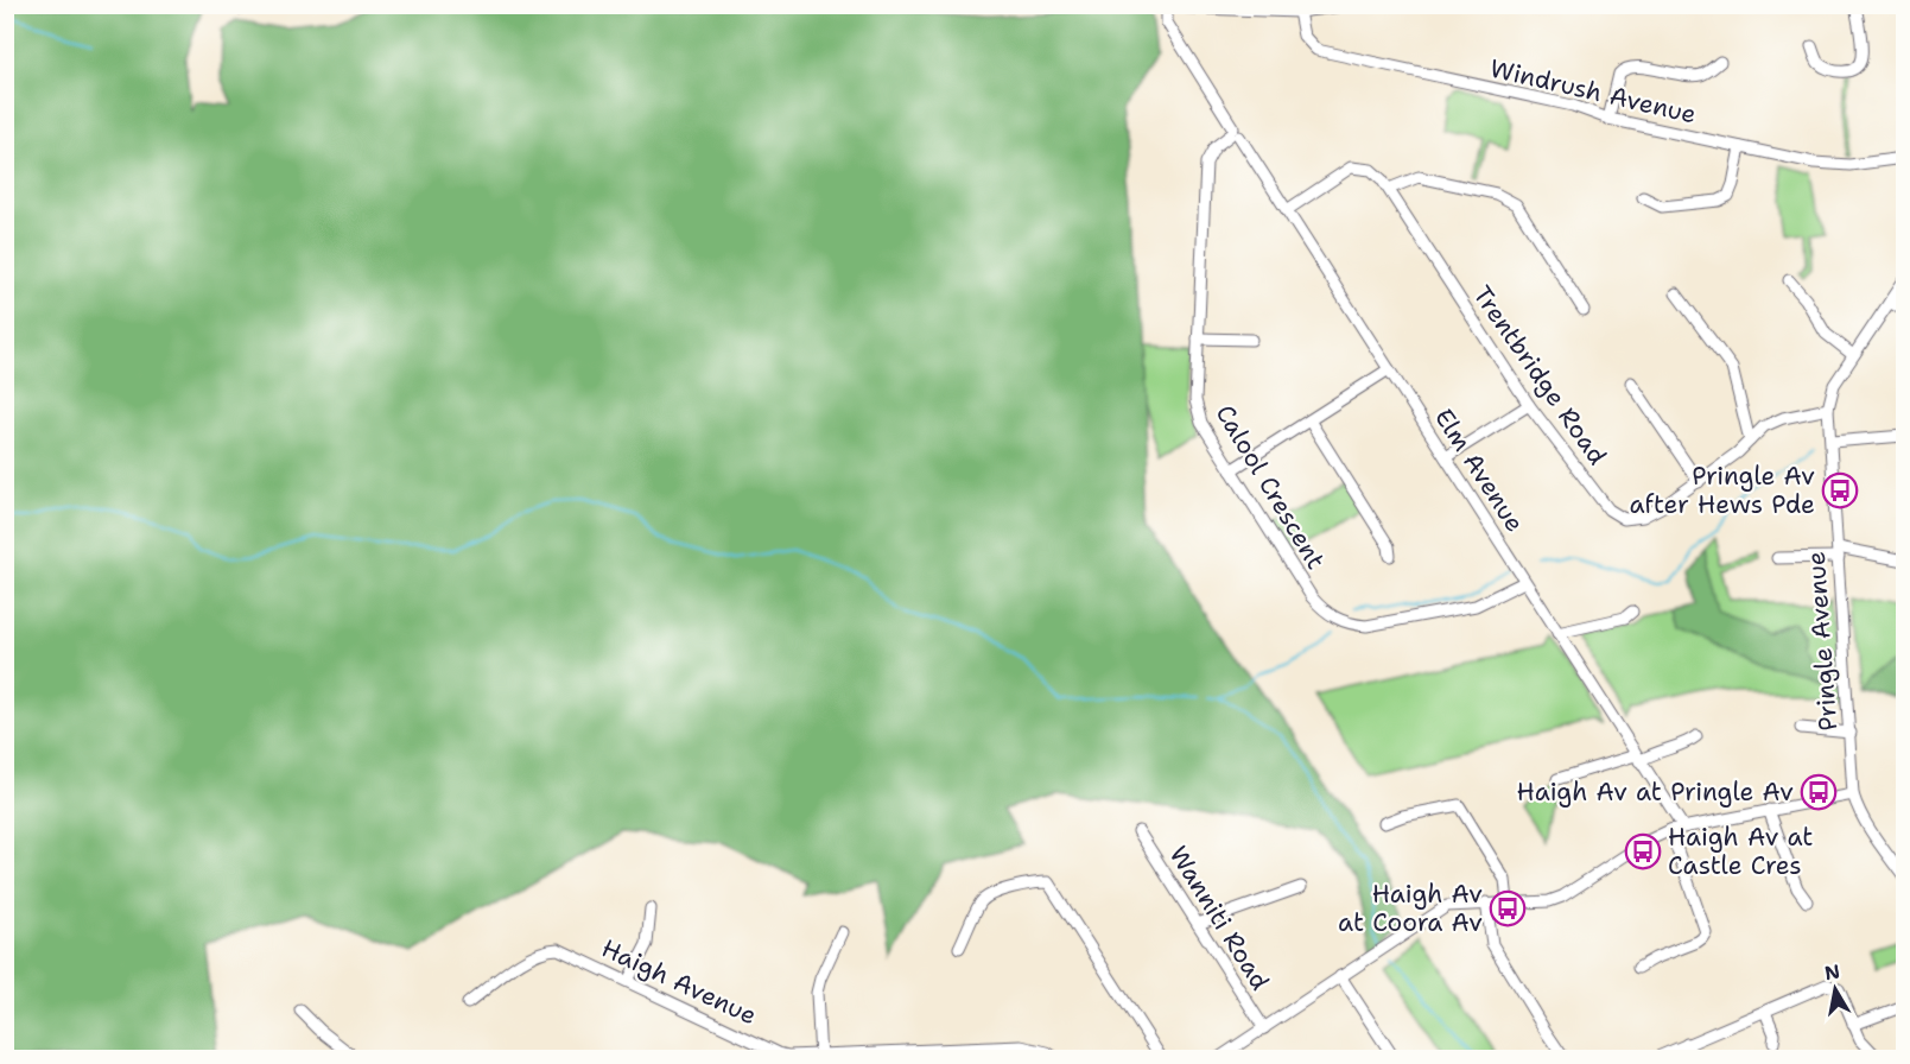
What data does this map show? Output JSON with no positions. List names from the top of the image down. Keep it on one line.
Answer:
{"streets":{"street":["Windrush Avenue","Trentbridge Road","Elm Avenue","Calool Crescent","Pringle Avenue","Wanniti Road","Haigh Avenue"]},"crossings":[["Windrush Avenue","Elm Avenue"],["Trentbridge Road","Elm Avenue"],["Trentbridge Road","Pringle Avenue"],["Elm Avenue","Calool Crescent"]],"places":{"bus stop":["Pringle Av after Hews Pde","Haigh Av at Pringle Av","Haigh Av at Castle Cres","Haigh Av at Coora Av"]},"north":"top"}
